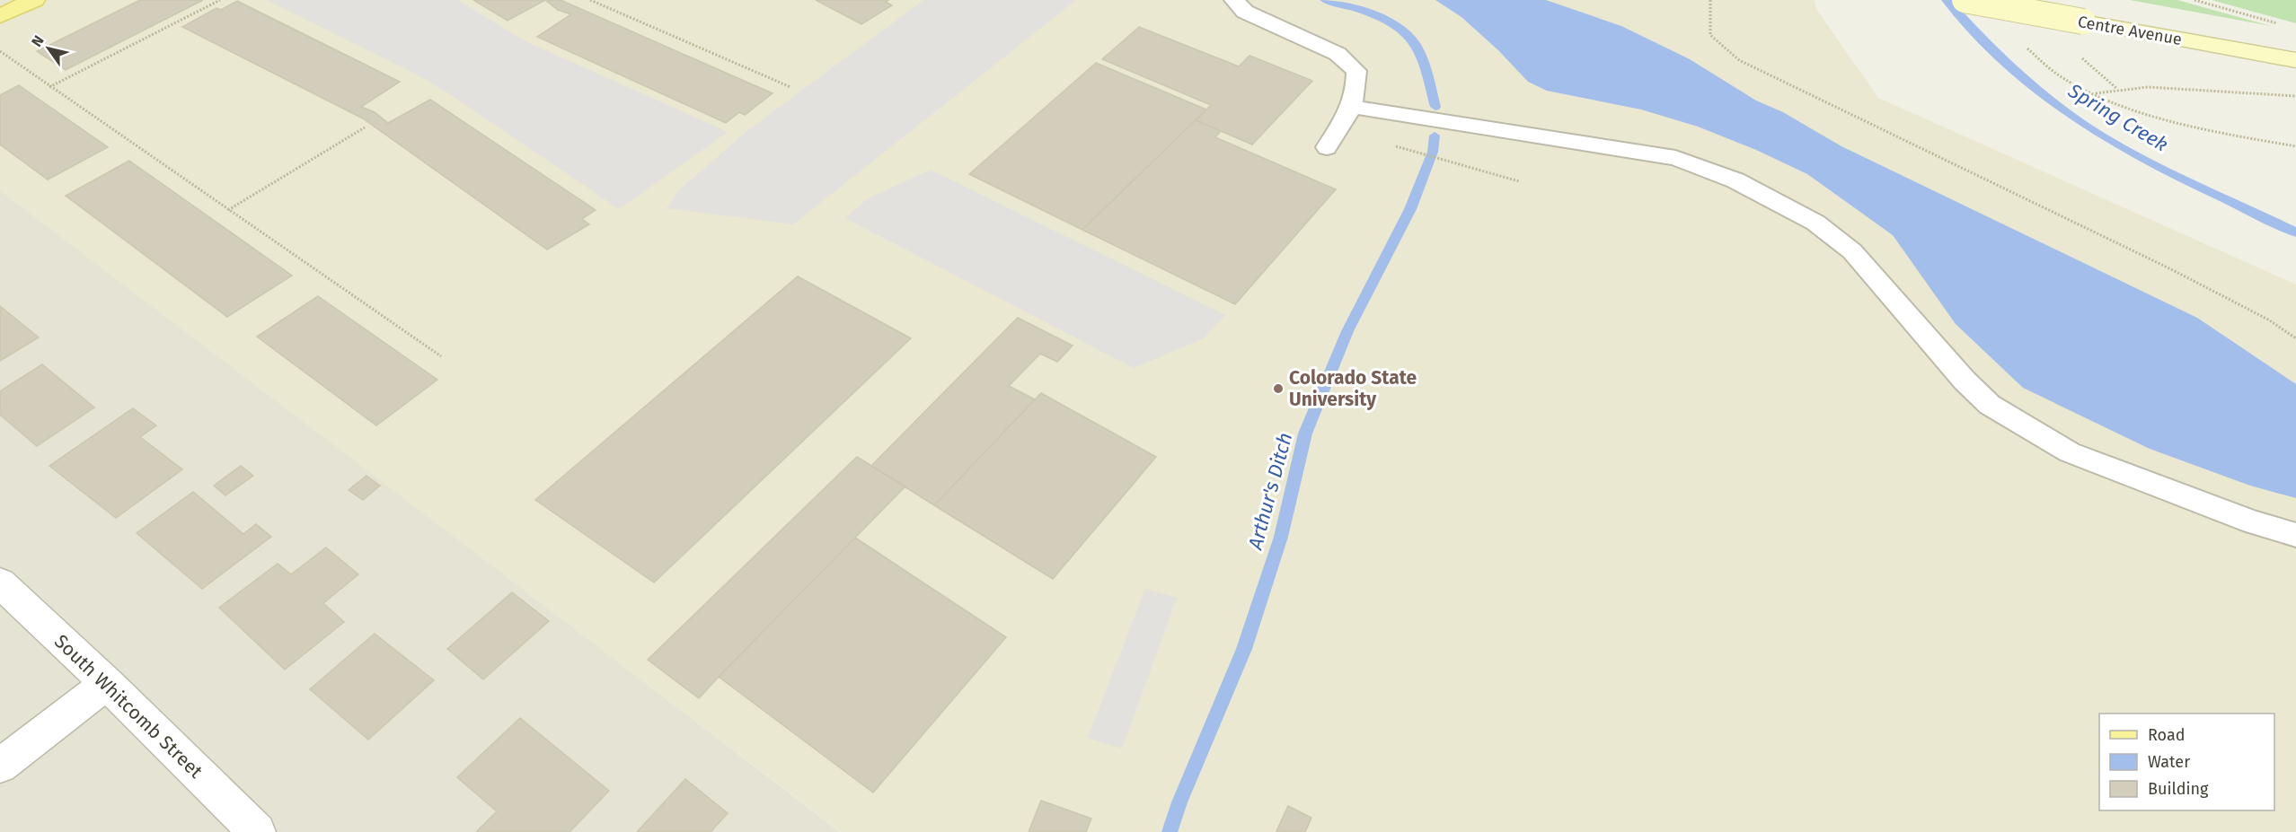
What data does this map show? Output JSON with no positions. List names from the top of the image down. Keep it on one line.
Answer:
{"streets":{"street":["Centre Avenue","South Whitcomb Street"]},"water":["Spring Creek","Arthur's Ditch"],"places":["Colorado State University"],"legend":["Road","Water","Building"],"north":"top left"}
